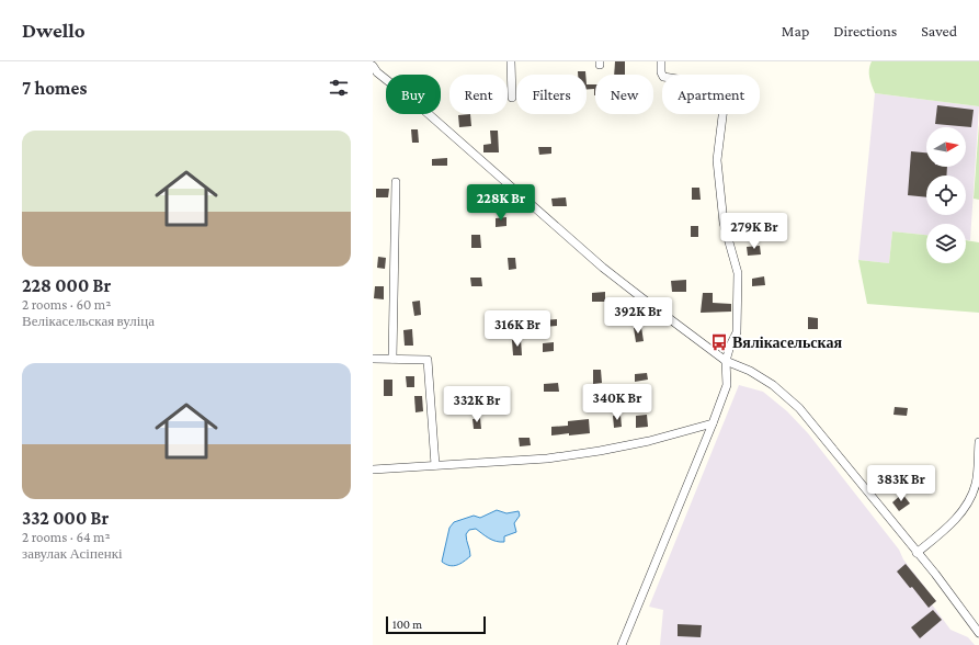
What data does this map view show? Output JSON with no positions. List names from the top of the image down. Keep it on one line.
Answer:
{"places":{"bus stop":["Вялікасельская"]},"scale_bar":"100 m","north":"right","page":{"header":"Dwello","nav":["Map","Directions","Saved"],"heading":"7 homes","chip":["Buy","Rent","Filters","New","Apartment"],"list":[{"name":"228 000 Br","note":"2 rooms · 60 m² · Велікасельская вуліца"},{"name":"332 000 Br","note":"2 rooms · 64 m² · завулак Асіпенкі"}],"price":["228K Br","279K Br","392K Br","316K Br","340K Br","332K Br","383K Br"],"scale":"100 m"}}
